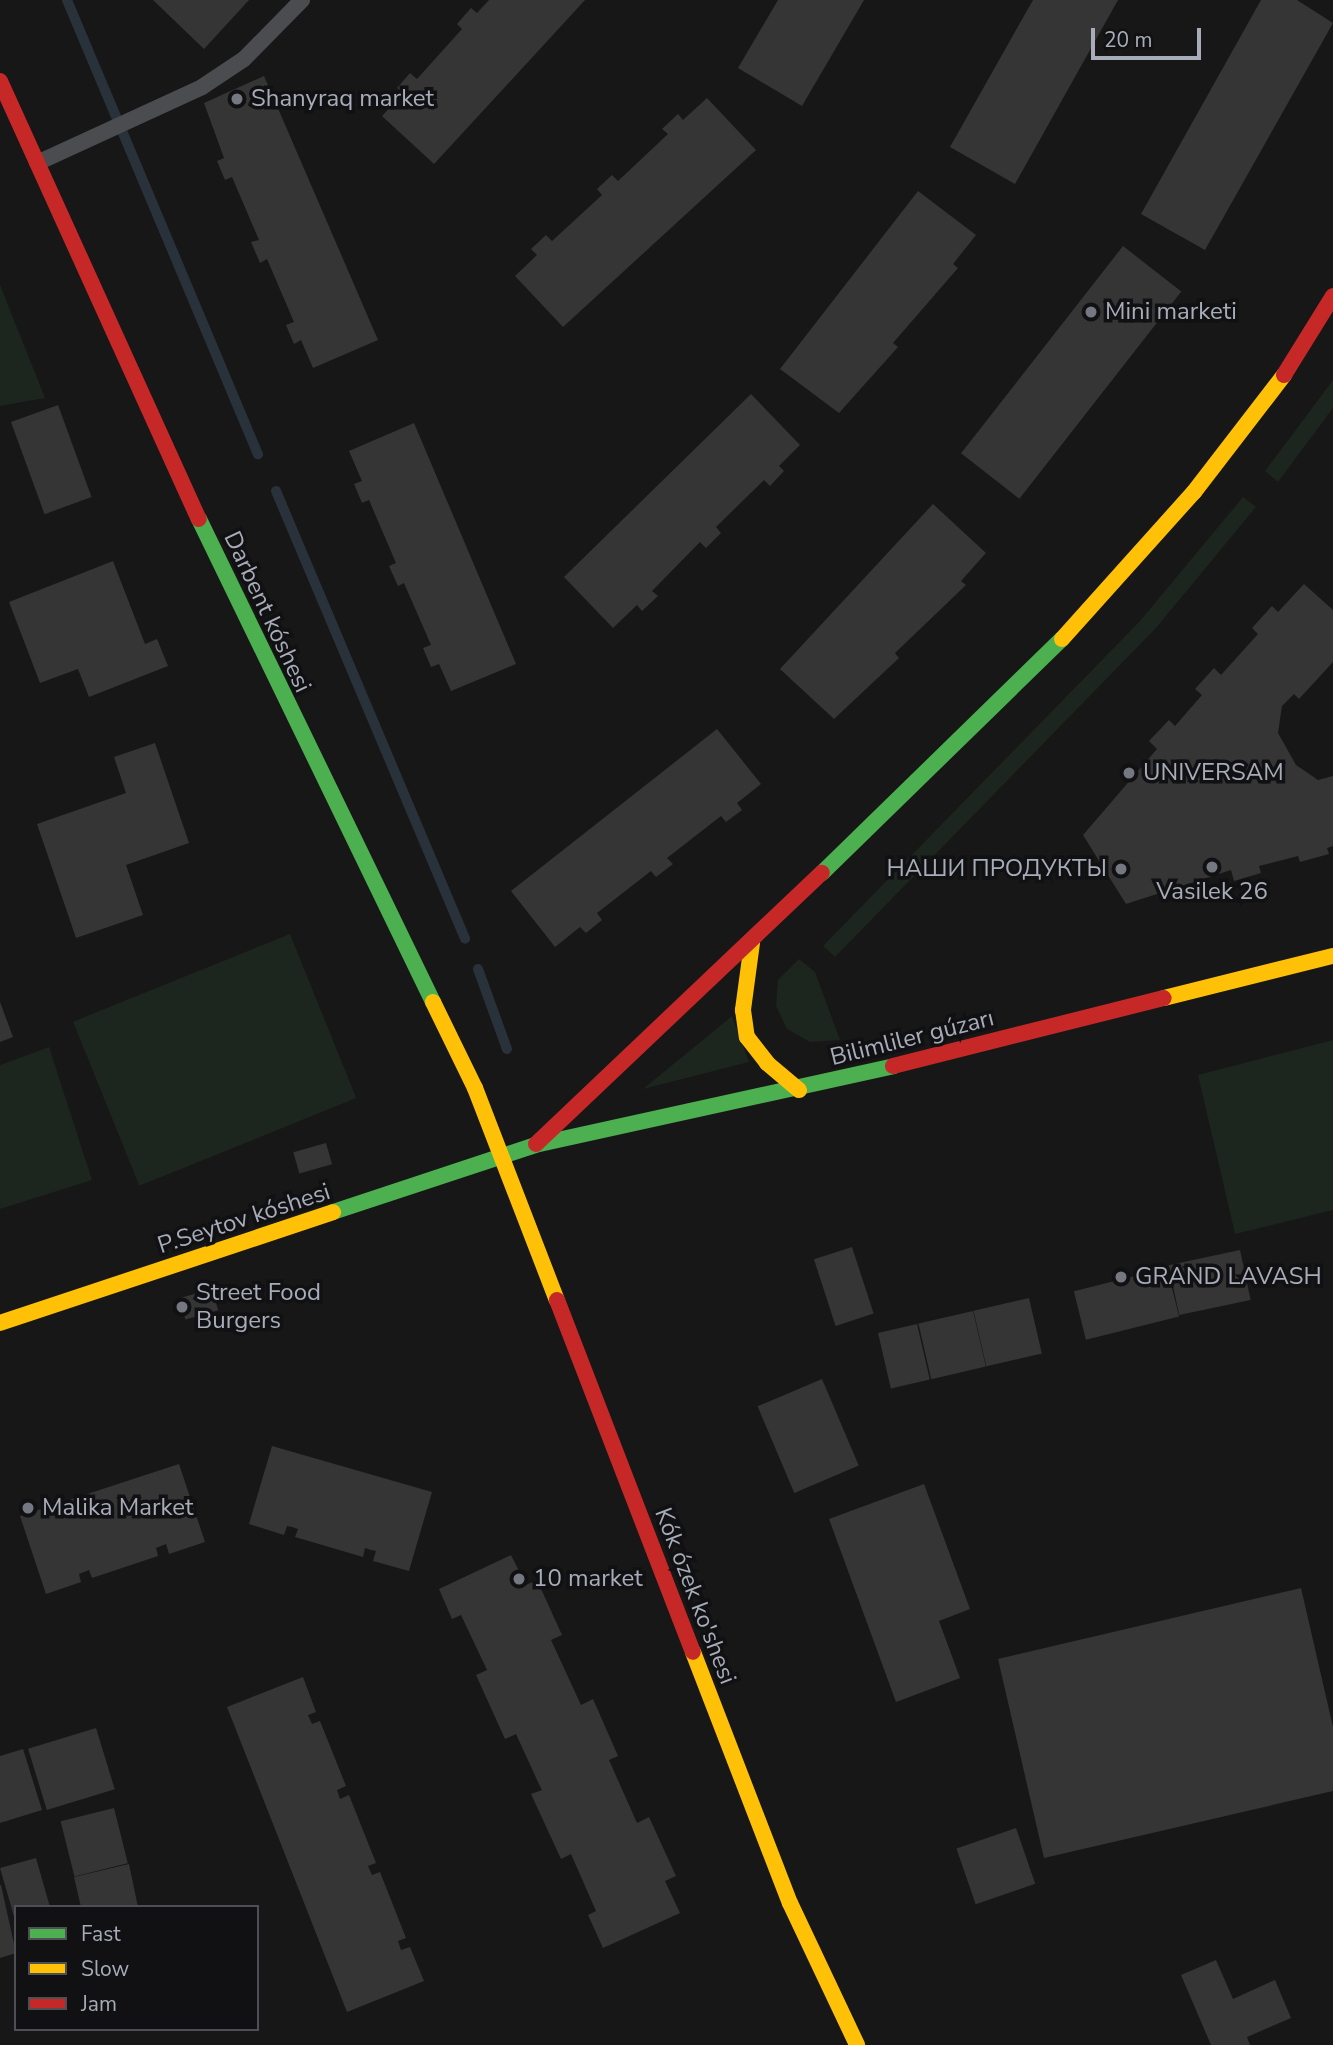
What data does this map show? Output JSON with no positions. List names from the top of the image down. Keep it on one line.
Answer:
{"streets":{"main road":["Darbent kóshesi","Bilimliler gúzarı","P.Seytov kóshesi","Kók ózek ko'shesi"]},"crossings":[["Darbent kóshesi","Bilimliler gúzarı"],["Darbent kóshesi","P.Seytov kóshesi"],["Darbent kóshesi","Kók ózek ko'shesi"],["Bilimliler gúzarı","P.Seytov kóshesi"],["Bilimliler gúzarı","Kók ózek ko'shesi"],["P.Seytov kóshesi","Kók ózek ko'shesi"]],"places":["Shanyraq market","Mini marketi","UNIVERSAM","Vasilek 26","НАШИ ПРОДУКТЫ","GRAND LAVASH","Street Food Burgers","Malika Market","10 market"],"legend":["Fast","Slow","Jam"],"scale_bar":"20 m"}
